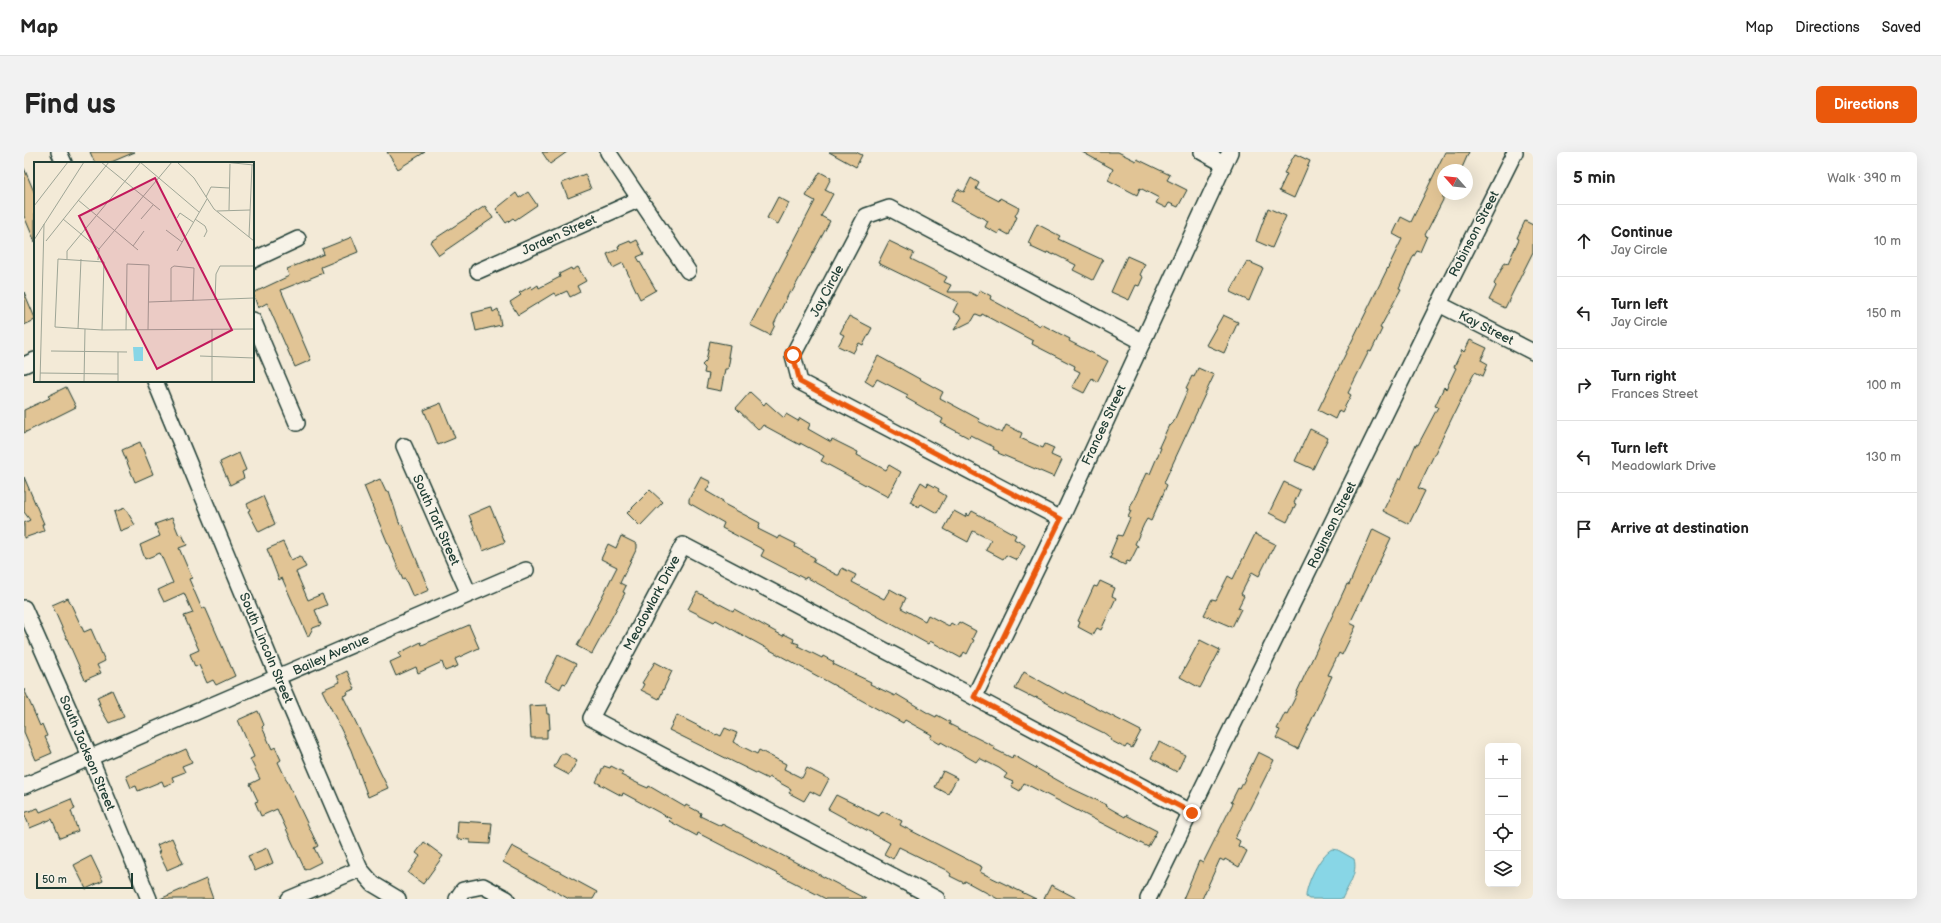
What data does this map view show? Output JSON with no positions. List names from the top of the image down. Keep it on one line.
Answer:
{"streets":{"street":["Robinson Street","Jorden Street","Jay Circle","Kay Street","Frances Street","South Taft Street","Meadowlark Drive","South Lincoln Street","Bailey Avenue","South Jackson Street"]},"crossings":[["Robinson Street","Kay Street"],["Robinson Street","Meadowlark Drive"],["Jay Circle","Frances Street"],["Frances Street","Meadowlark Drive"],["South Taft Street","Bailey Avenue"],["South Lincoln Street","Bailey Avenue"],["Bailey Avenue","South Jackson Street"]],"scale_bar":"50 m","north":"top left","page":{"header":"Map","nav":["Map","Directions","Saved"],"buttons":"Directions","title":"Find us","heading":["5 min","Walk · 390 m"],"list":[["Continue","Jay Circle","10 m"],["Turn left","Jay Circle","150 m"],["Turn right","Frances Street","100 m"],["Turn left","Meadowlark Drive","130 m"],"Arrive at destination"],"map_buttons":["+","−"],"scale":"50 m"}}
